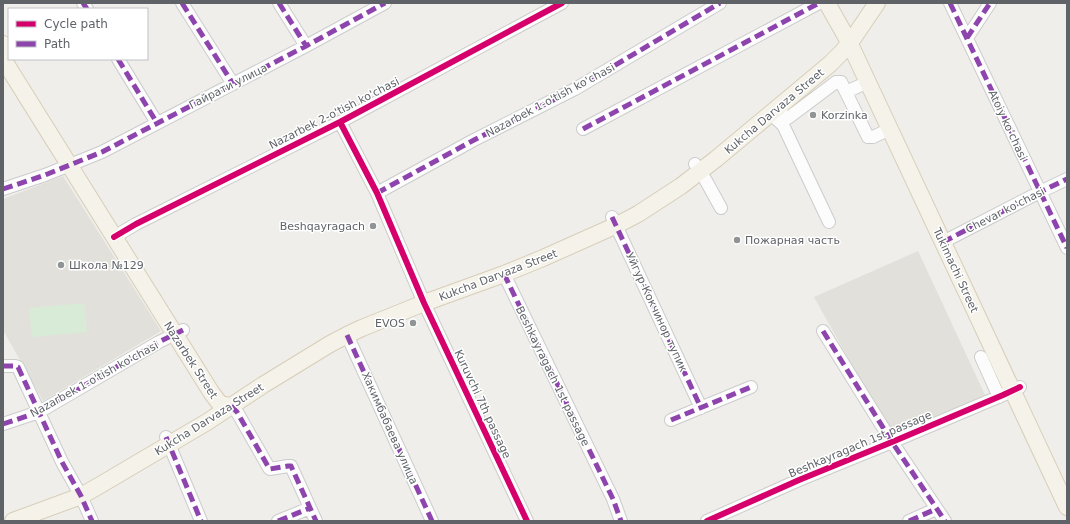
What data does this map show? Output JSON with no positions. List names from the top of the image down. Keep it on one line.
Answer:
{"streets":{"main road":["Kukcha Darvaza Street","Tukimachi Street","Nazarbek Street"],"street":["Гайрати улица","Nazarbek 1-o'tish ko'chasi","Nazarbek 2-o'tish ko'chasi","Atoiy koʻchasi","Chevar ko'chasi","Уйгур-Кокчинор тупик","Beshkayragach 1st passage","Kuruvchi 7th passage","Хакимбабаева улица"]},"crossings":[["Гайрати улица","Nazarbek Street"],["Nazarbek 1-o'tish ko'chasi","Nazarbek Street"],["Nazarbek 1-o'tish ko'chasi","Kuruvchi 7th passage"],["Kukcha Darvaza Street","Tukimachi Street"],["Kukcha Darvaza Street","Уйгур-Кокчинор тупик"],["Kukcha Darvaza Street","Nazarbek Street"],["Kukcha Darvaza Street","Beshkayragach 1st passage"],["Kukcha Darvaza Street","Kuruvchi 7th passage"],["Kukcha Darvaza Street","Хакимбабаева улица"],["Nazarbek 2-o'tish ko'chasi","Nazarbek Street"],["Nazarbek 2-o'tish ko'chasi","Kuruvchi 7th passage"],["Atoiy koʻchasi","Chevar ko'chasi"],["Chevar ko'chasi","Tukimachi Street"],["Tukimachi Street","Beshkayragach 1st passage"]],"places":["Korzinka","Beshqayragach","Пожарная часть","Школа №129","EVOS"],"legend":["Cycle path","Path"]}
